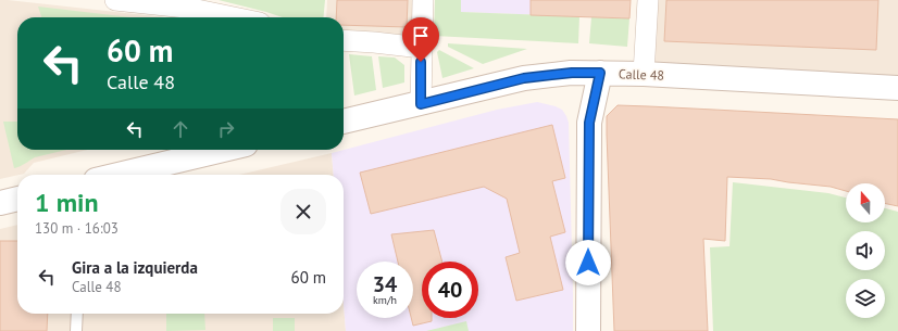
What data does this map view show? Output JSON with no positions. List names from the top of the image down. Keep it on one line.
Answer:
{"streets":{"street":["Calle 48"]},"north":"top","page":{"turn":["60 m","Calle 48"],"heading":["1 min","130 m · 16:03"],"list":[{"name":"Gira a la izquierda","note":"Calle 48","value":"60 m"}],"speed":"34 km/h","limit":"40"}}
